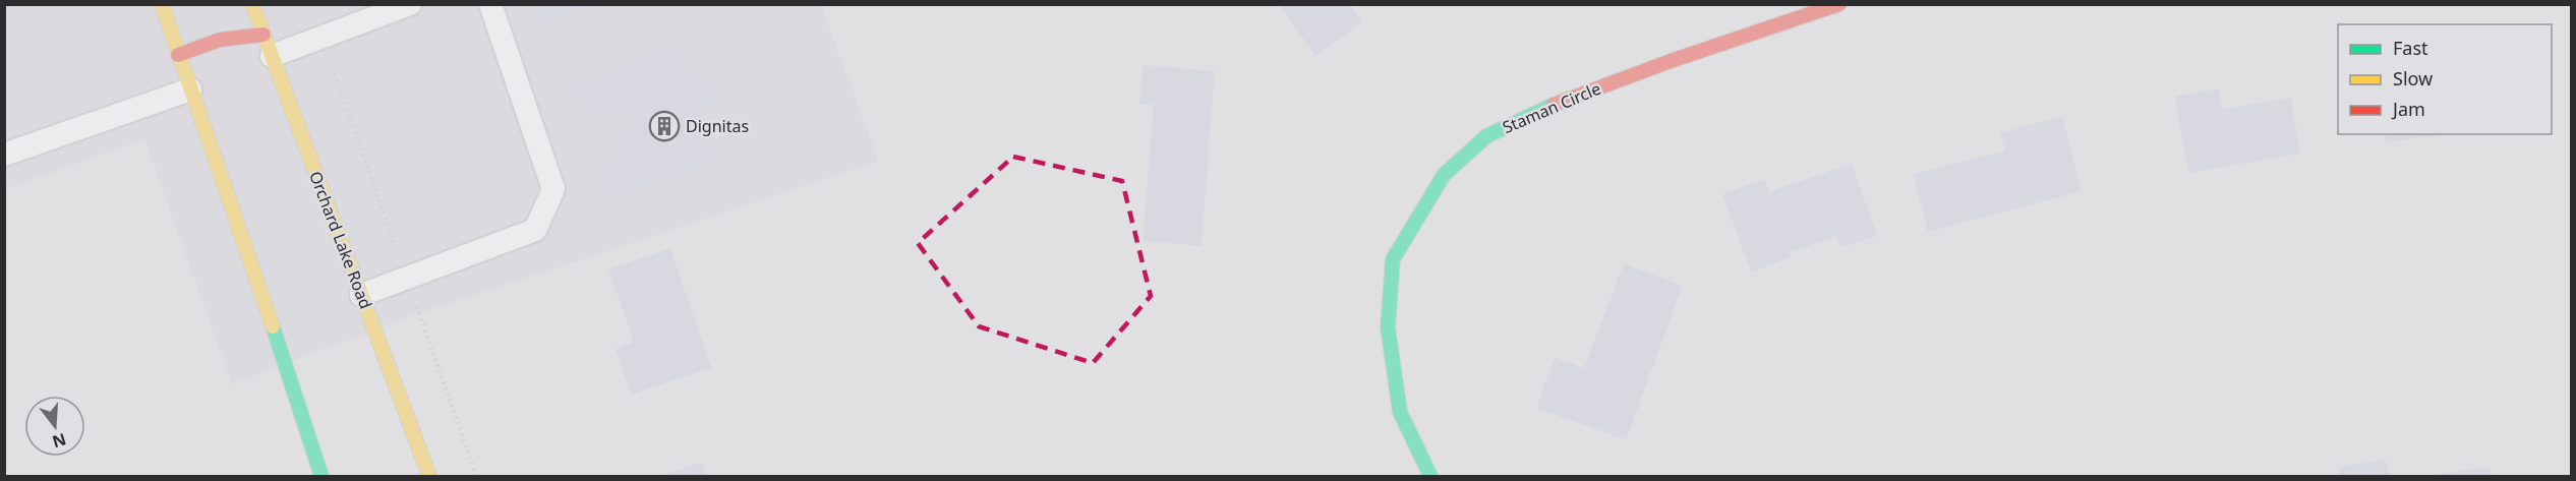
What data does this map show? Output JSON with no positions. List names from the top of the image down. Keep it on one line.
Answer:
{"streets":{"main road":["Staman Circle","Orchard Lake Road"]},"places":{"building":["Dignitas"]},"legend":["Fast","Slow","Jam"],"north":"bottom"}
